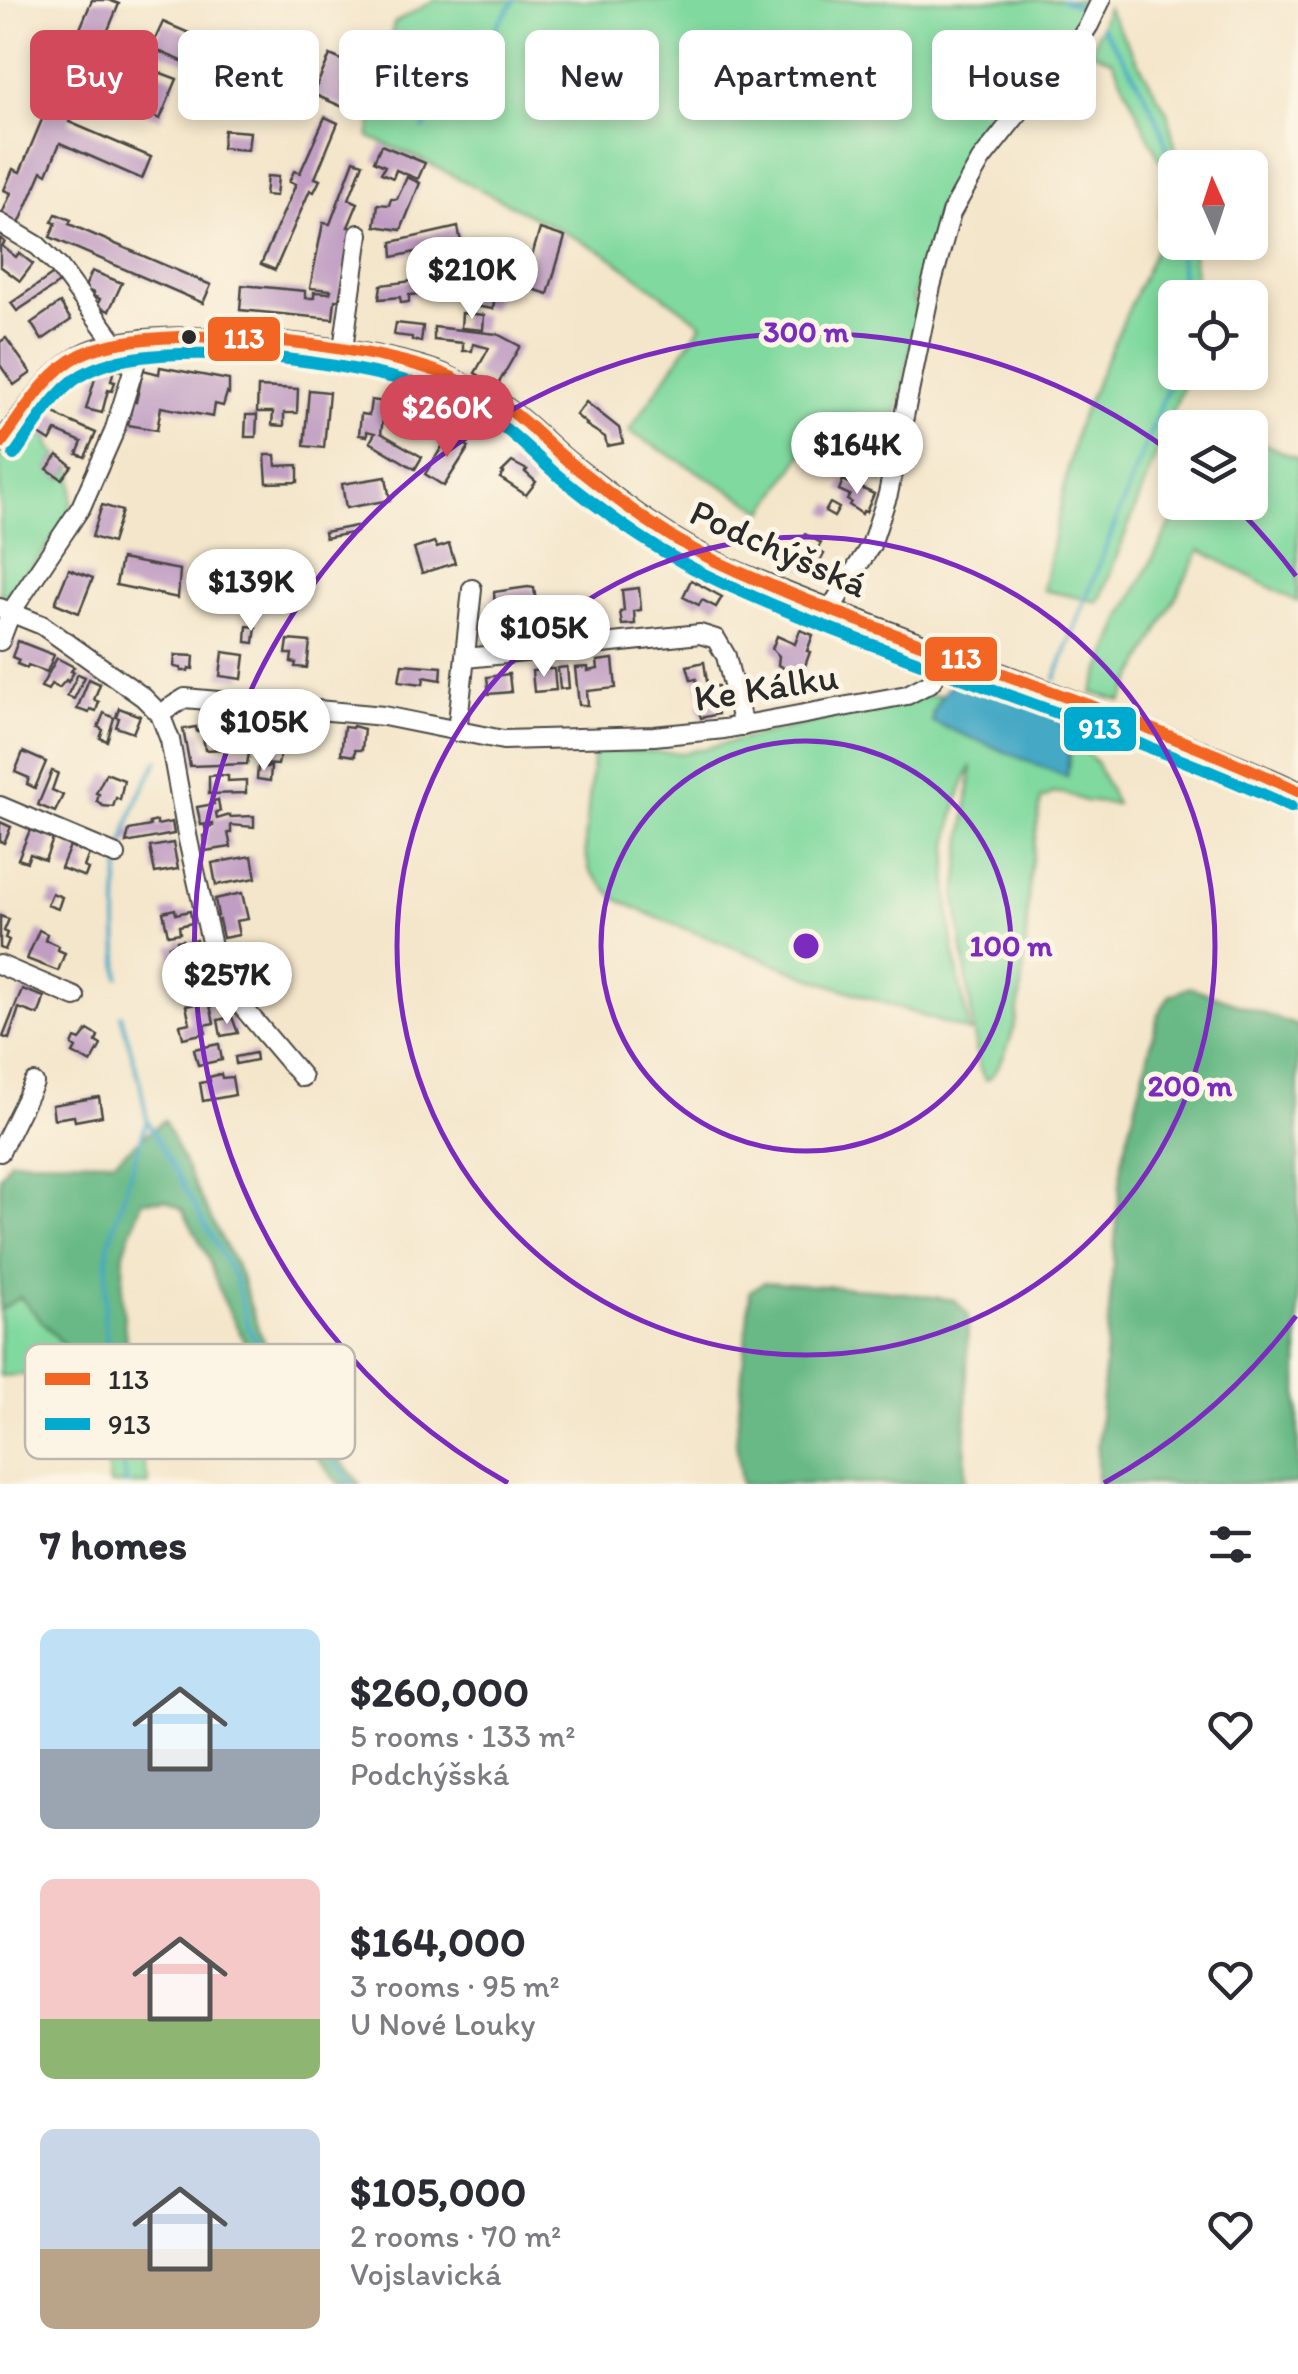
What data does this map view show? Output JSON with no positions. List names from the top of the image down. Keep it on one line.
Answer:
{"streets":{"street":["Podchýšská","Ke Kálku"]},"crossings":[["Podchýšská","Ke Kálku"]],"lines":["transit line 113","transit line 913"],"legend":["113","913"],"north":"top","page":{"chip":["Buy","Rent","Filters","New","Apartment","House"],"price":["$210K","$260K","$164K","$139K","$105K","$105K","$257K"],"heading":"7 homes","list":[{"name":"$260,000","note":"5 rooms · 133 m² · Podchýšská"},{"name":"$164,000","note":"3 rooms · 95 m² · U Nové Louky"},{"name":"$105,000","note":"2 rooms · 70 m² · Vojslavická"}]},"rings":["300 m","100 m","200 m"]}
